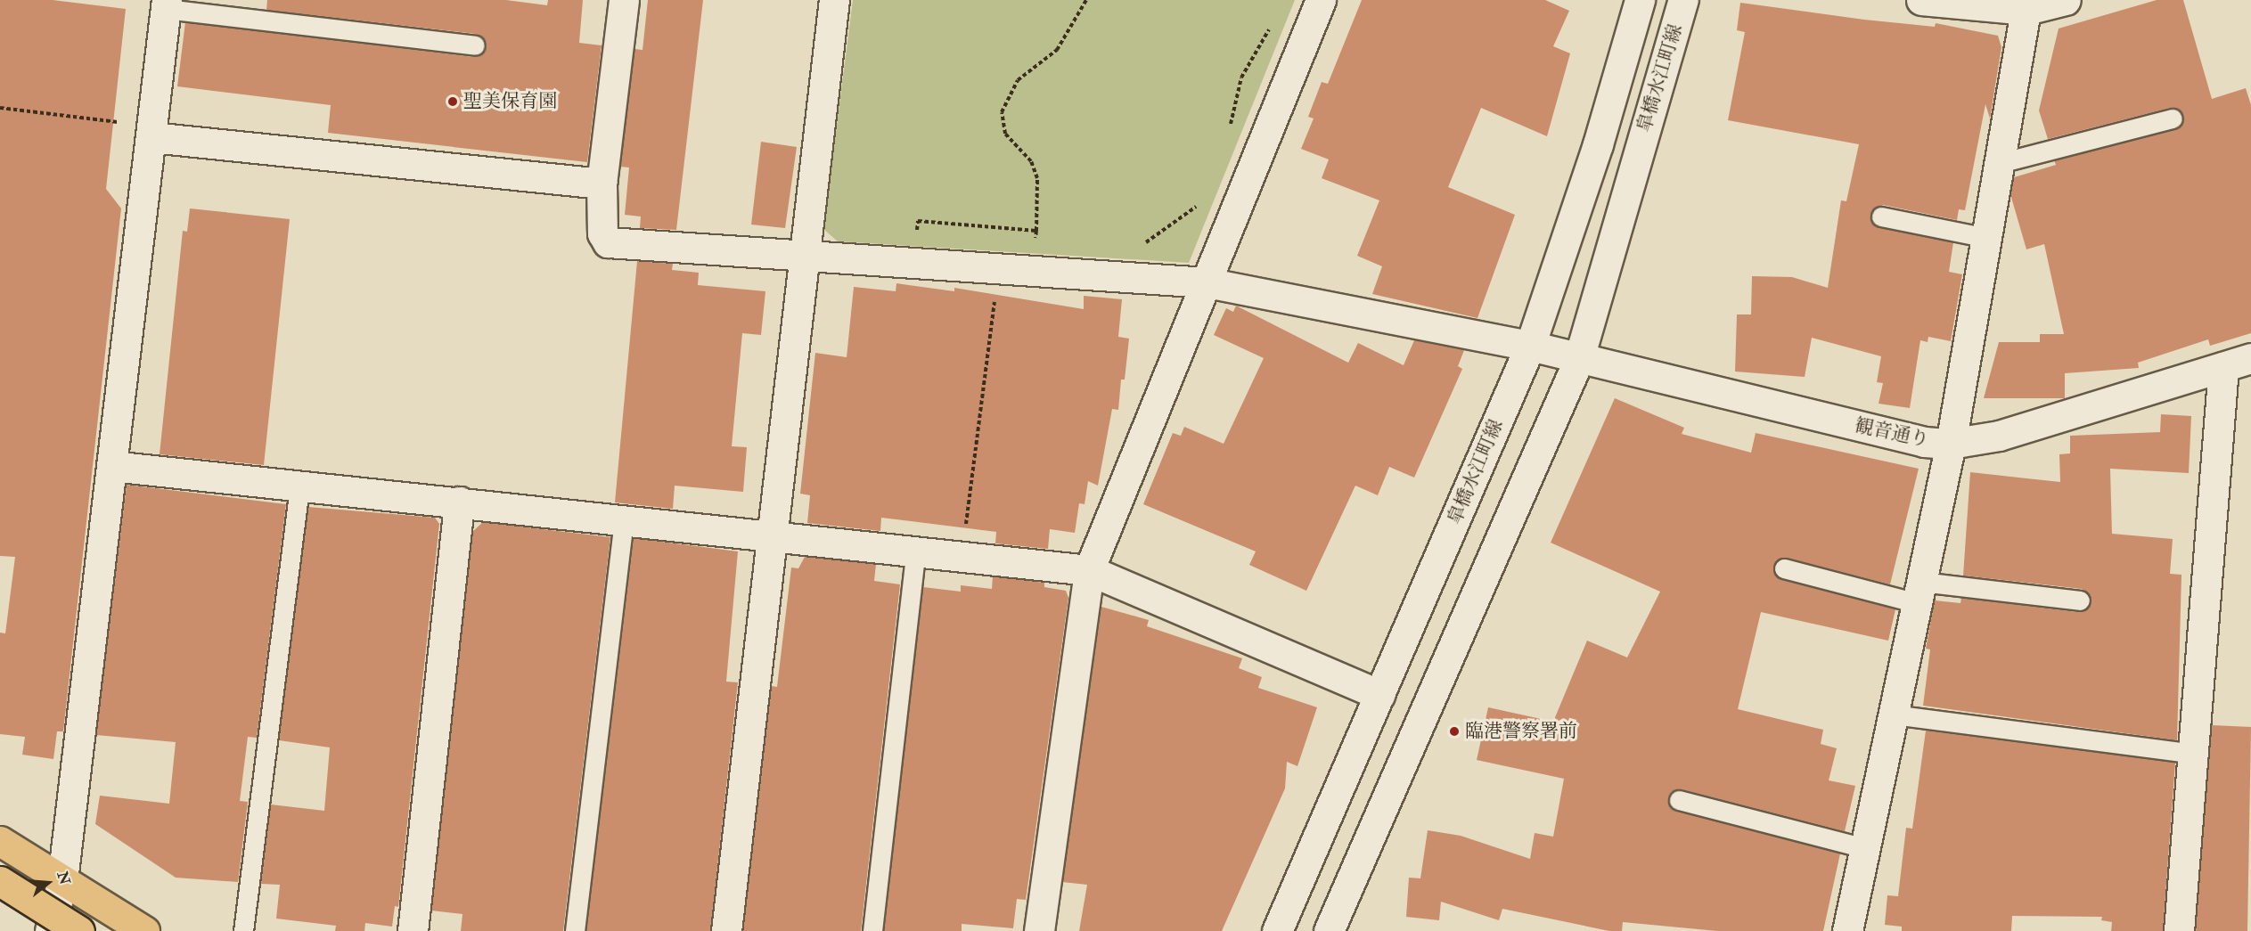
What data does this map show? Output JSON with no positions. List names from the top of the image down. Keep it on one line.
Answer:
{"streets":{"street":["皐橋水江町線","観音通り"]},"crossings":[["皐橋水江町線","観音通り"]],"places":["聖美保育園","臨港警察署前"],"north":"right"}
